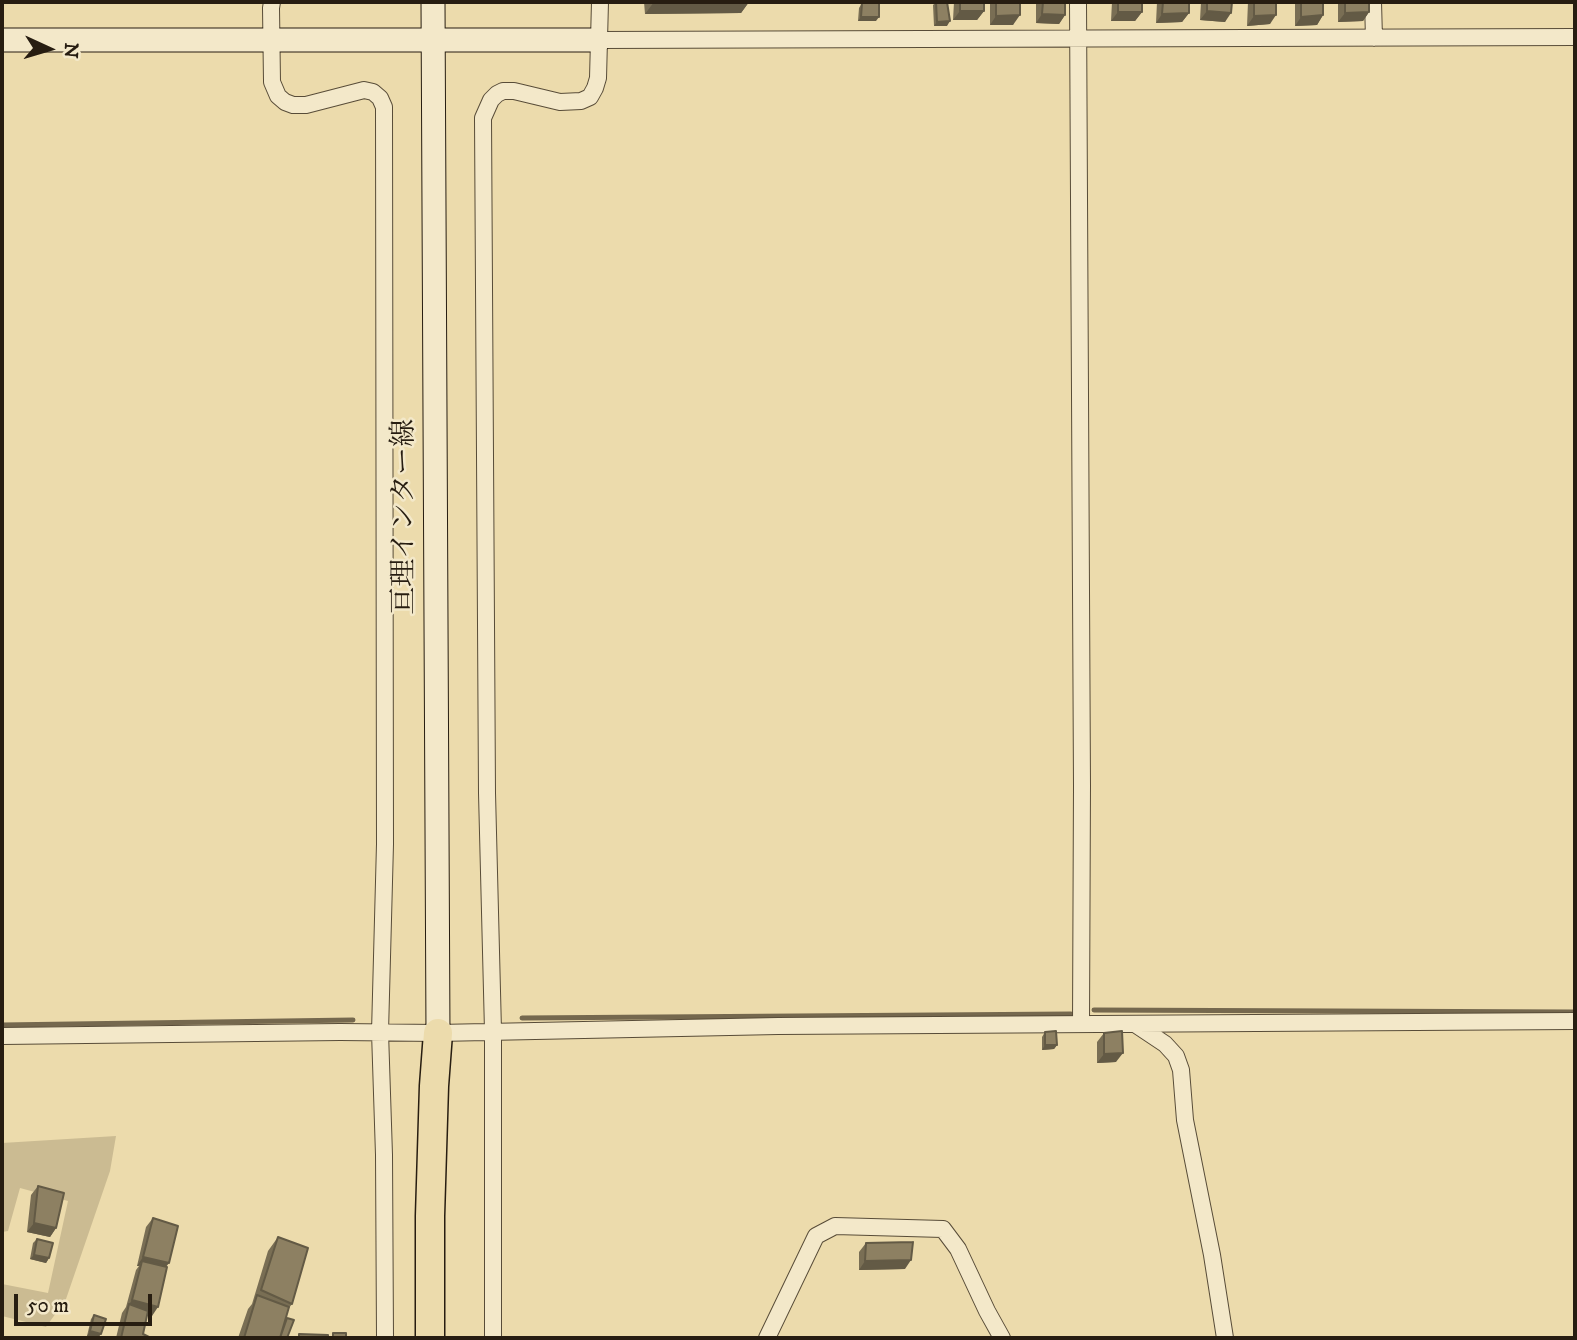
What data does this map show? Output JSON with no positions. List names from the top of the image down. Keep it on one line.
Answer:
{"streets":{"main road":["亘理インター線"]},"scale_bar":"50 m","north":"right"}
